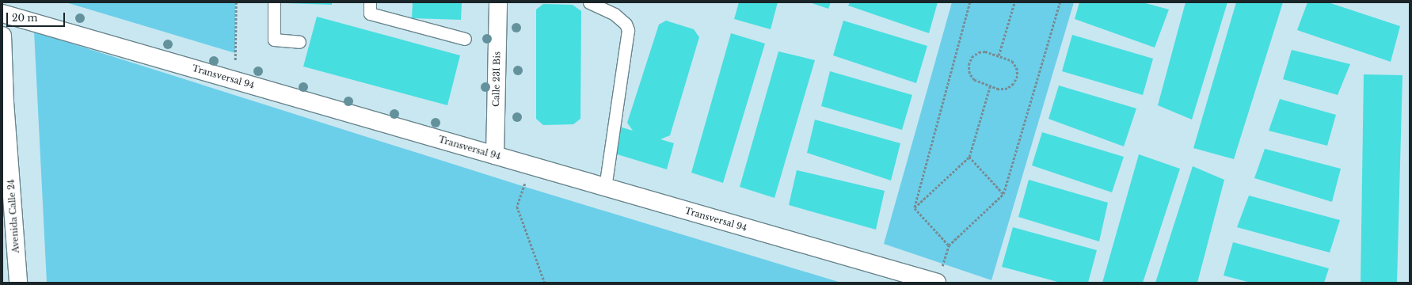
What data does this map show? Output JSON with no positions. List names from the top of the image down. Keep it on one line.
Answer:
{"streets":{"street":["Transversal 94","Calle 23I Bis","Avenida Calle 24"]},"crossings":[["Transversal 94","Calle 23I Bis"]],"scale_bar":"20 m"}
